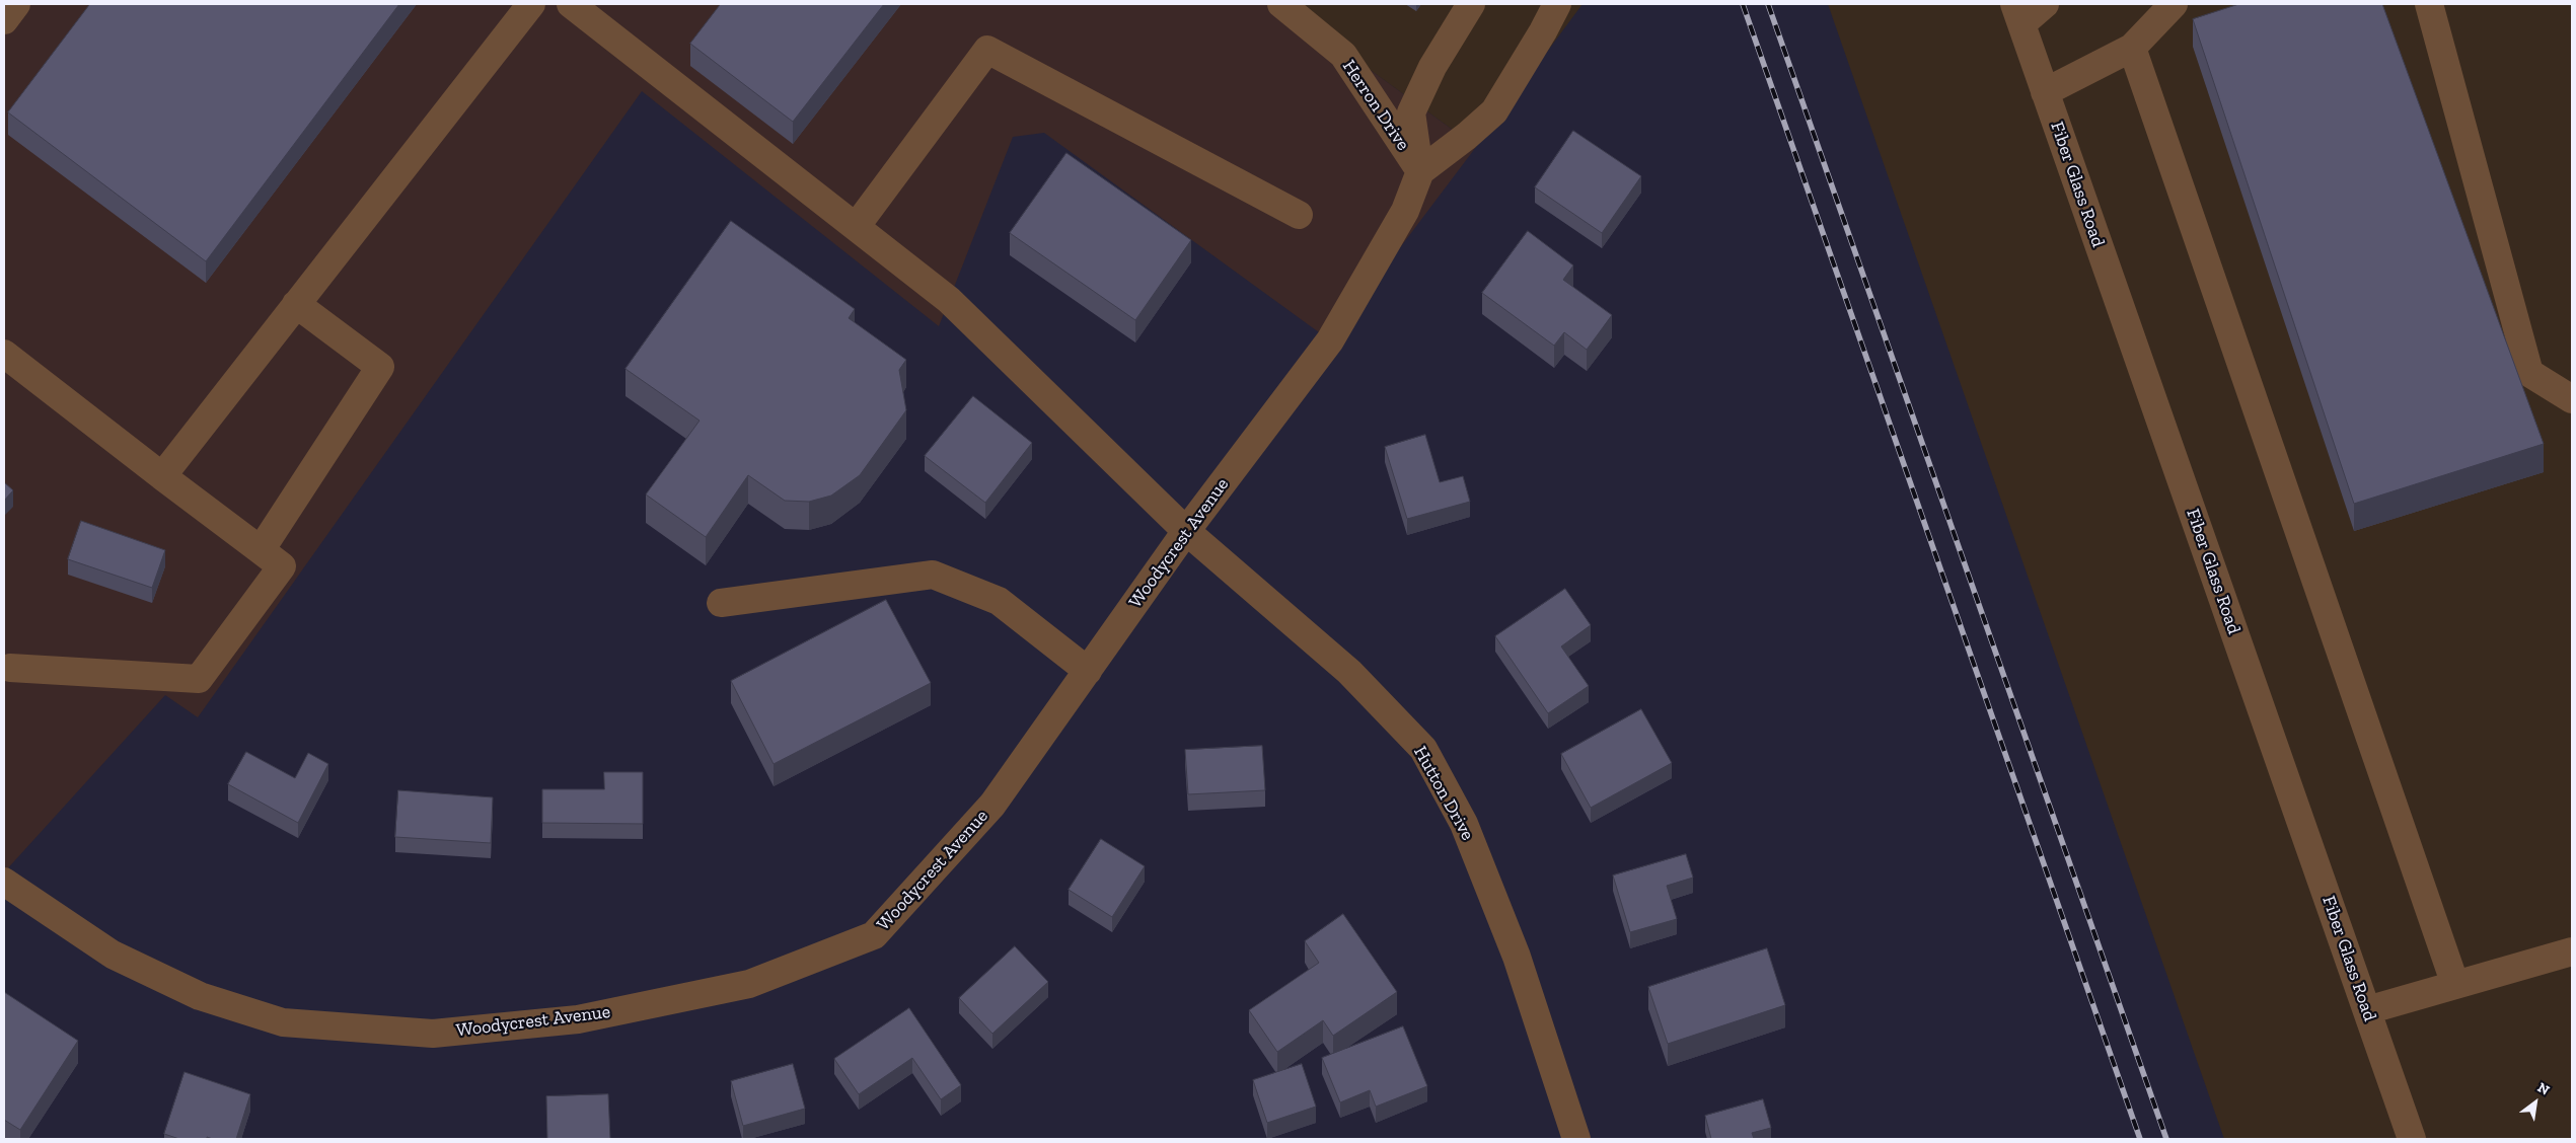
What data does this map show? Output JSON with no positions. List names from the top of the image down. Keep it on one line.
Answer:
{"streets":{"street":["Herron Drive","Fiber Glass Road","Woodycrest Avenue","Hutton Drive"]},"crossings":[["Herron Drive","Woodycrest Avenue"],["Woodycrest Avenue","Hutton Drive"]],"north":"top right"}
